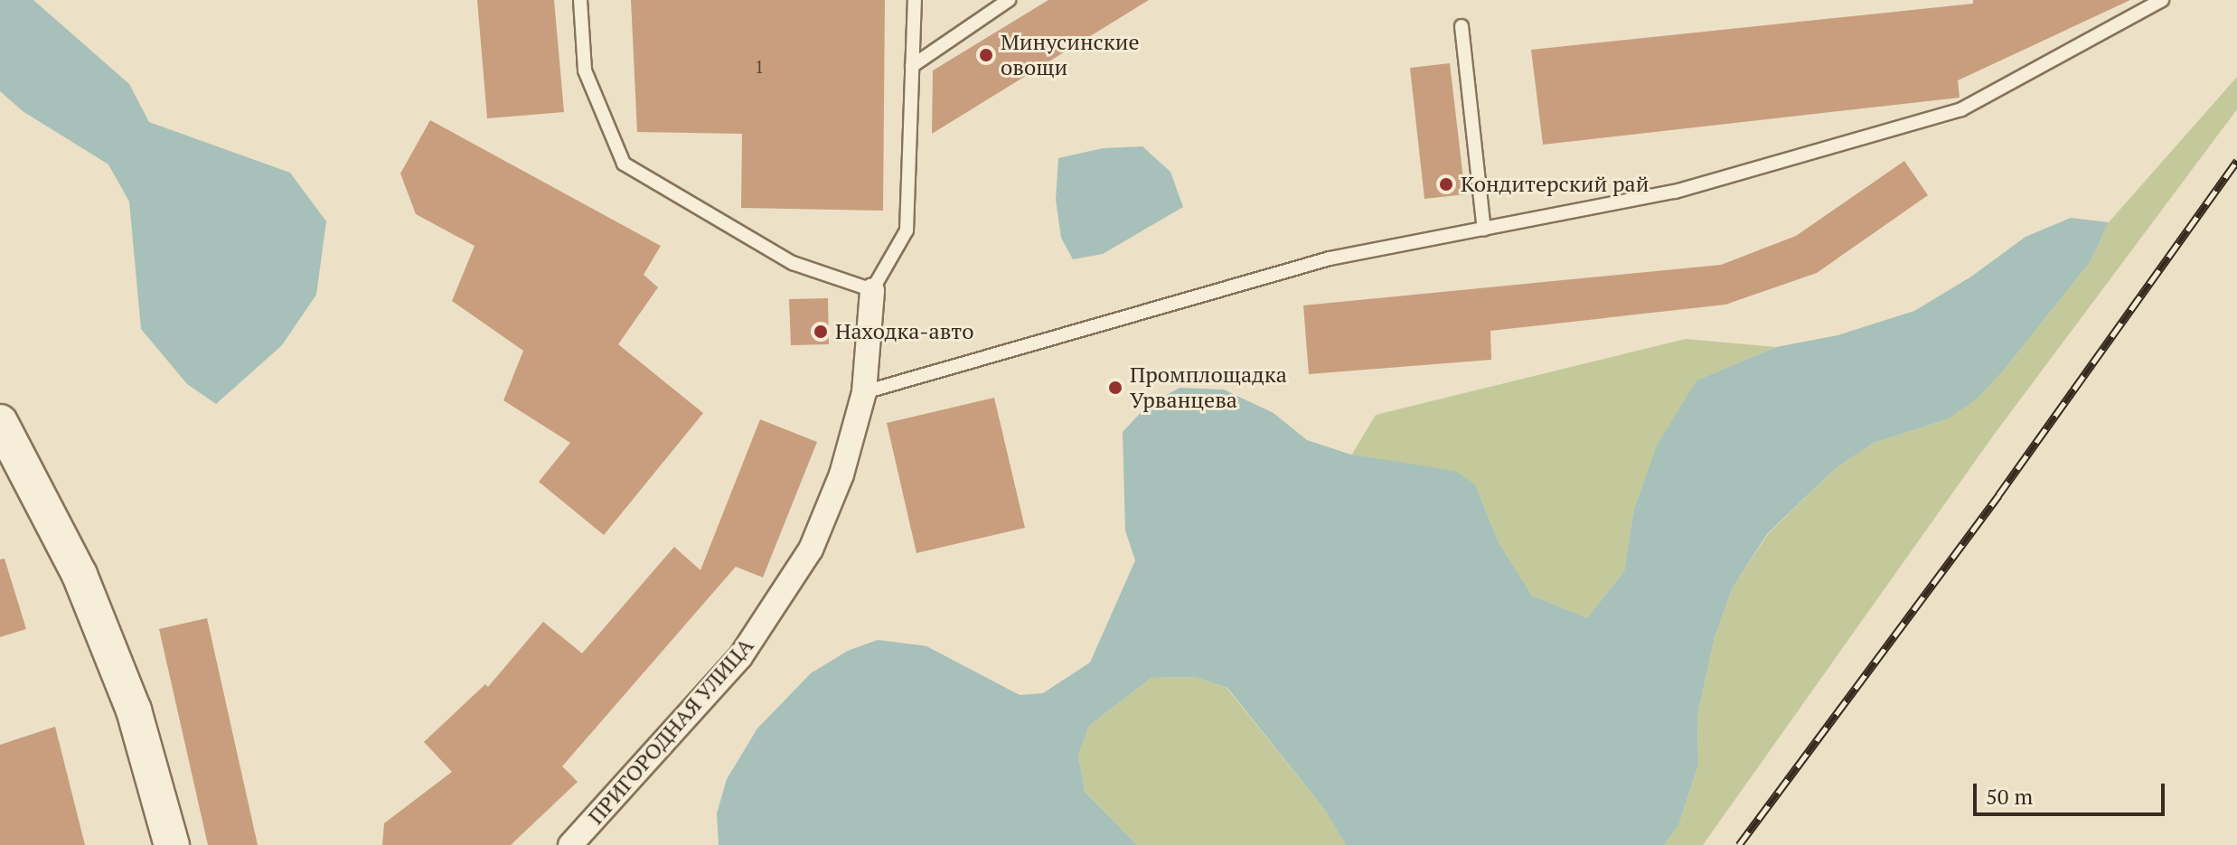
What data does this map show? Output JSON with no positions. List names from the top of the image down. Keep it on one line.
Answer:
{"streets":{"street":["ПРИГОРОДНАЯ УЛИЦА"]},"places":["Минусинские овощи","Кондитерский рай","Находка-авто","Промплощадка Урванцева"],"house_numbers":["1"],"scale_bar":"50 m"}
